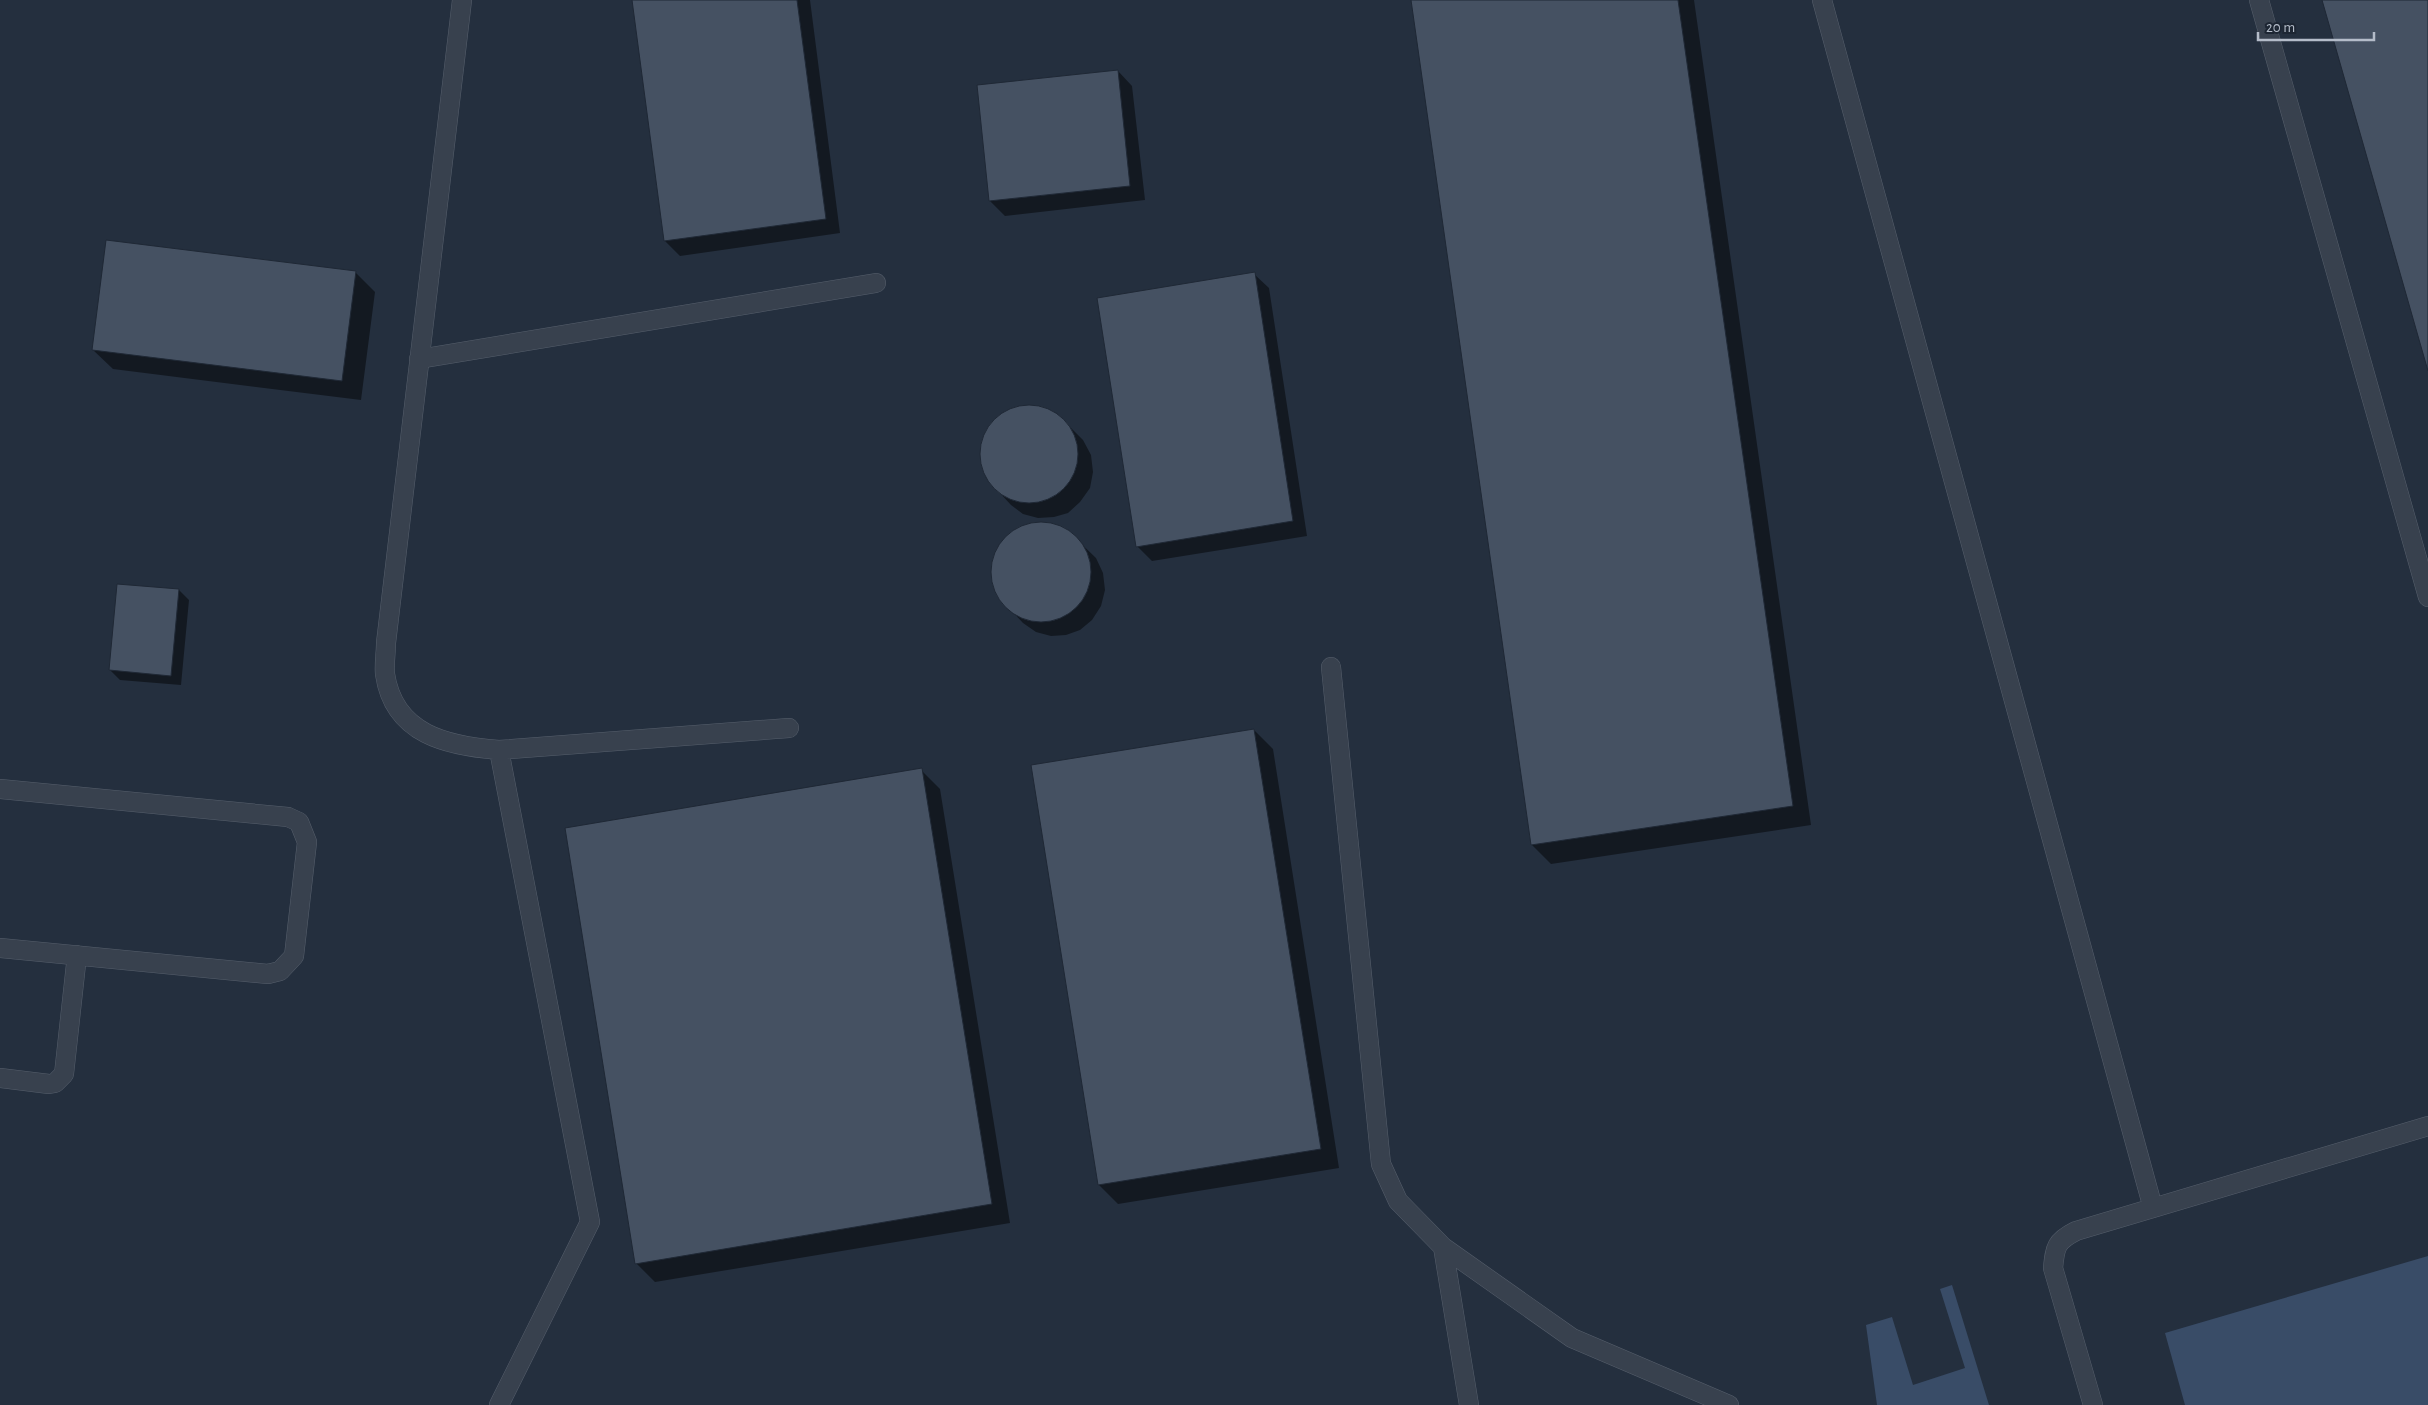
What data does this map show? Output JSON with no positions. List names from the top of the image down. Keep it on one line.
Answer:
{"scale_bar":"20 m"}
